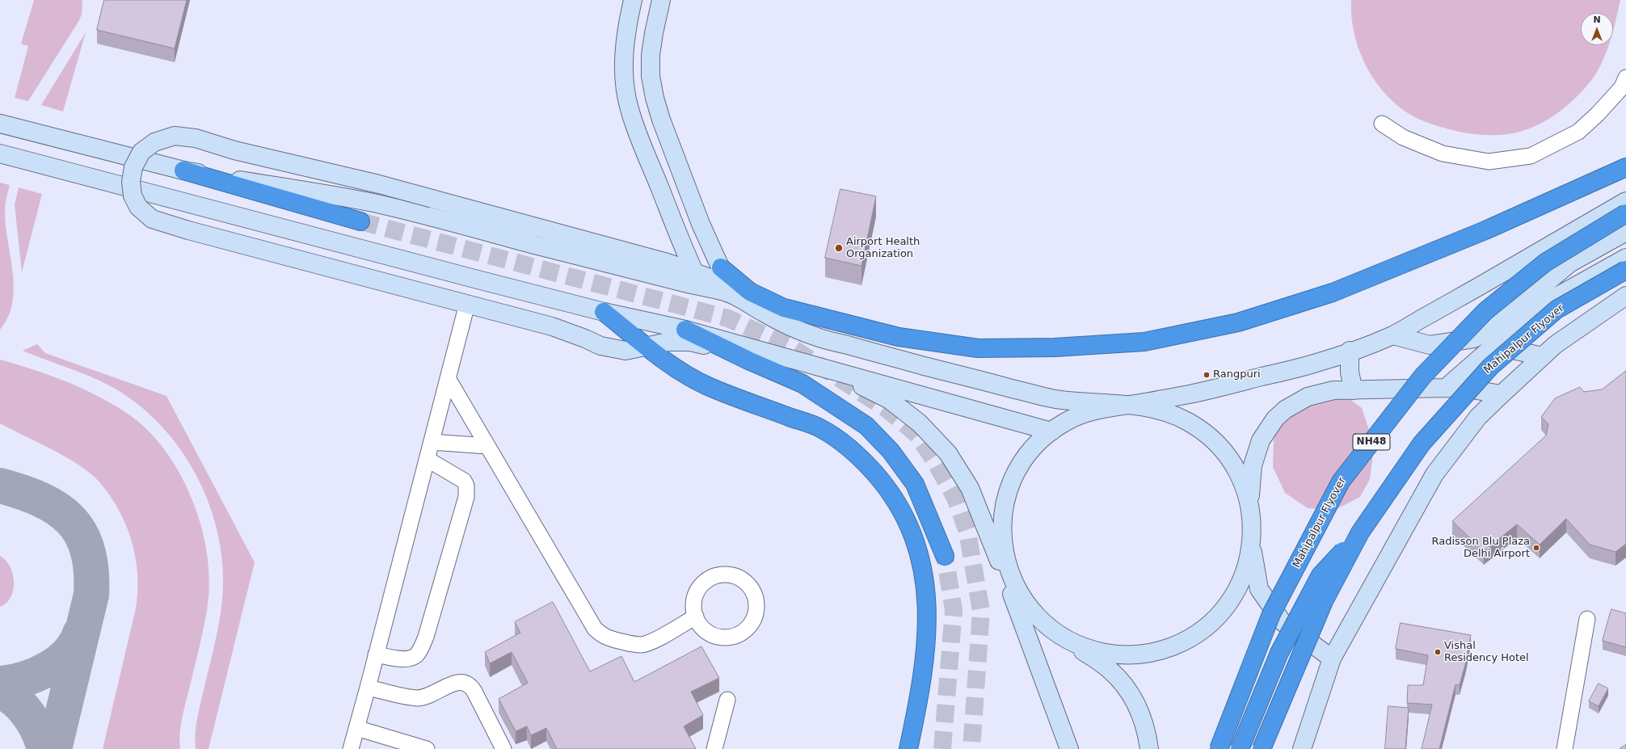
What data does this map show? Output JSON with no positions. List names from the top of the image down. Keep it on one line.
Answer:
{"streets":{"highway":["Mahipalpur Flyover","NH48"]},"places":["Airport Health Organization","Rangpuri","Radisson Blu Plaza Delhi Airport","Vishal Residency Hotel"],"north":"top"}
